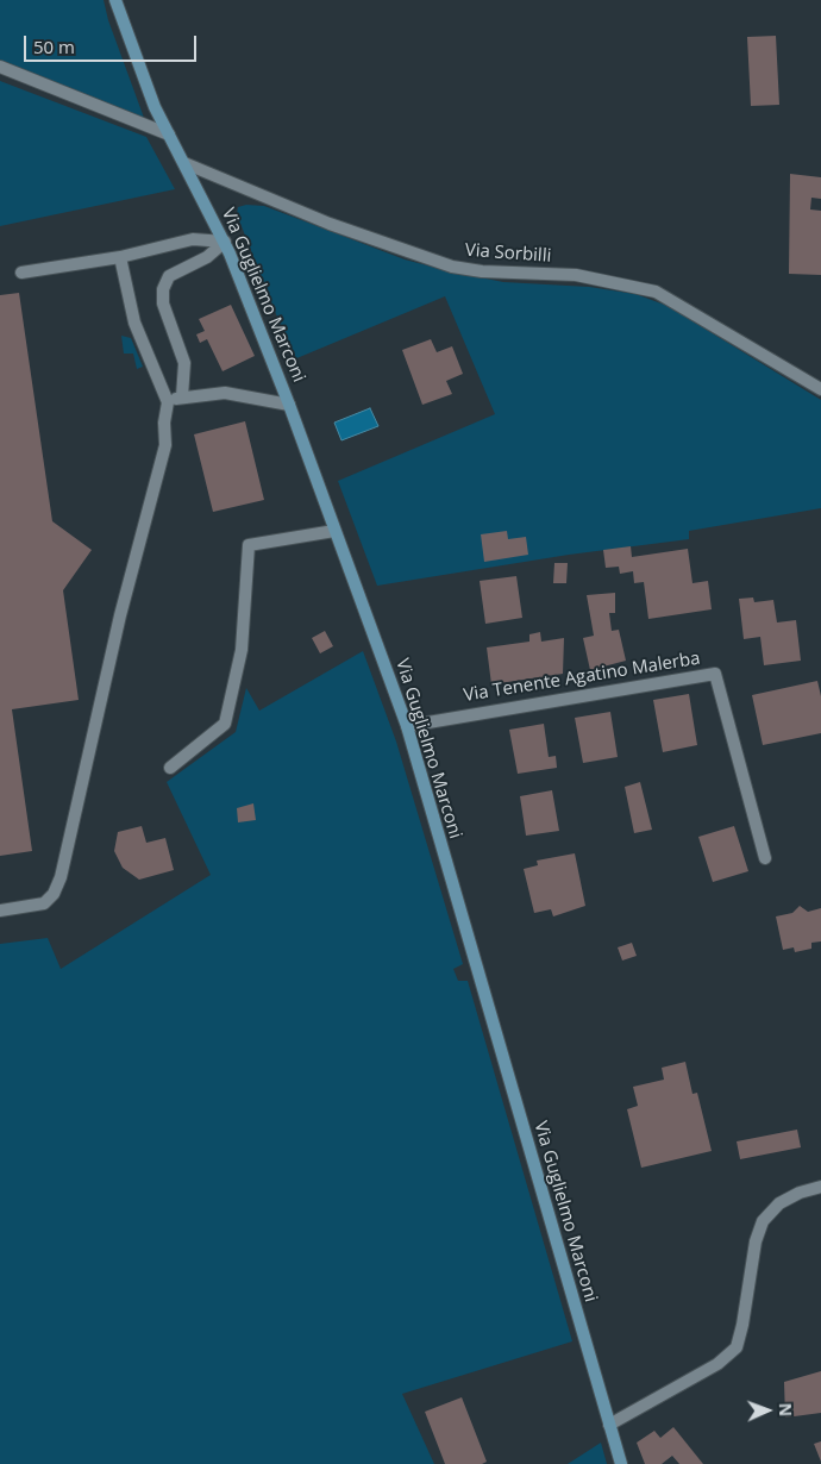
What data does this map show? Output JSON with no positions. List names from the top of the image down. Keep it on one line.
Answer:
{"streets":{"main road":["Via Guglielmo Marconi"],"street":["Via Sorbilli","Via Tenente Agatino Malerba"]},"crossings":[["Via Sorbilli","Via Guglielmo Marconi"],["Via Guglielmo Marconi","Via Tenente Agatino Malerba"]],"scale_bar":"50 m","north":"right"}
